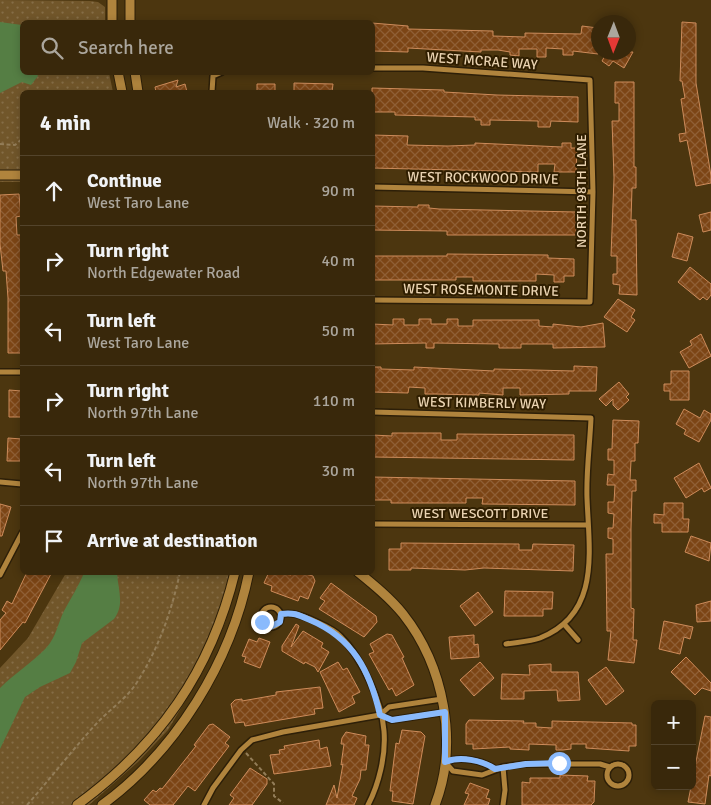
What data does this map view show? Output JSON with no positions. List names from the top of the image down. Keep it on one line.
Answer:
{"streets":{"street":["WEST MCRAE WAY","WEST ROCKWOOD DRIVE","NORTH 98TH LANE","WEST ROSEMONTE DRIVE","WEST KIMBERLY WAY","WEST WESCOTT DRIVE"]},"crossings":[["WEST MCRAE WAY","NORTH 98TH LANE"],["WEST ROCKWOOD DRIVE","NORTH 98TH LANE"],["NORTH 98TH LANE","WEST ROSEMONTE DRIVE"],["WEST KIMBERLY WAY","WEST WESCOTT DRIVE"]],"north":"bottom","page":{"search":"Search here","heading":["4 min","Walk · 320 m"],"list":[["Continue","West Taro Lane","90 m"],["Turn right","North Edgewater Road","40 m"],["Turn left","West Taro Lane","50 m"],["Turn right","North 97th Lane","110 m"],["Turn left","North 97th Lane","30 m"],"Arrive at destination"],"map_buttons":["+","−"]}}
